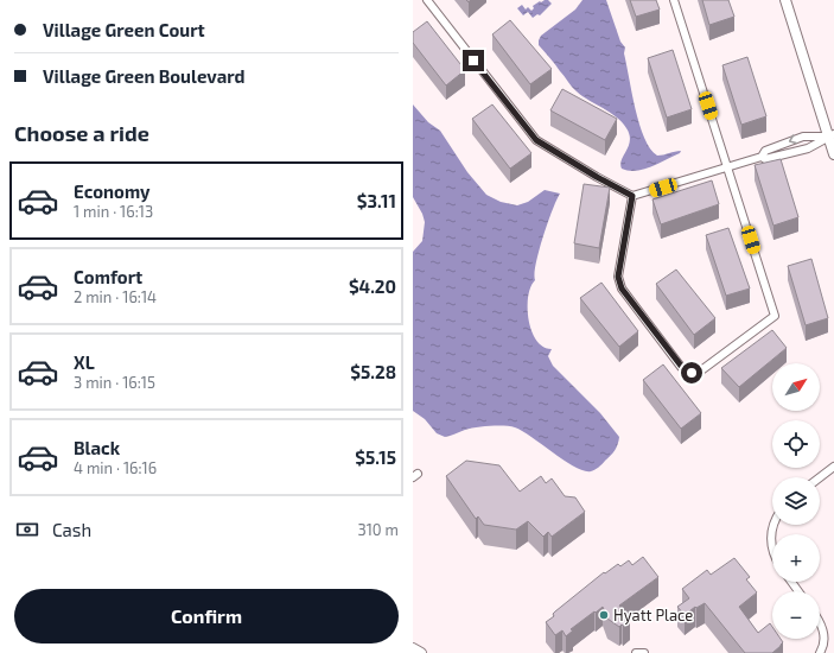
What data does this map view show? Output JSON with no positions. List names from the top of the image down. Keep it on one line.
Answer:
{"places":["Hyatt Place"],"north":"top right","page":{"banner":["Village Green Court","Village Green Boulevard"],"heading":"Choose a ride","list":[{"name":"Economy","note":"1 min · 16:13","value":"$3.11"},{"name":"Comfort","note":"2 min · 16:14","value":"$4.20"},{"name":"XL","note":"3 min · 16:15","value":"$5.28"},{"name":"Black","note":"4 min · 16:16","value":"$5.15"}],"map_buttons":["+","−"],"pay":["Cash","310 m"],"buttons":"Confirm"}}
